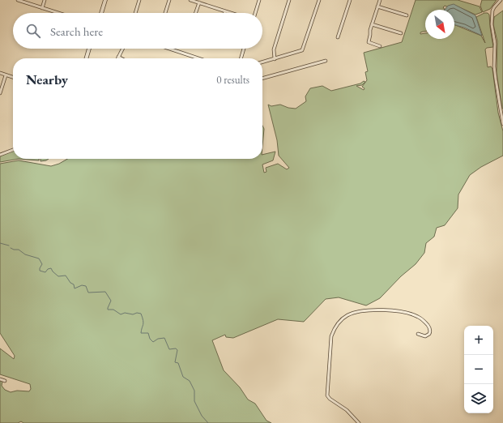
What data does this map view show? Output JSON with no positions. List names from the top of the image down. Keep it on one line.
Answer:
{"north":"bottom right","page":{"search":"Search here","heading":["Nearby","0 results"],"map_buttons":["+","−"]}}
